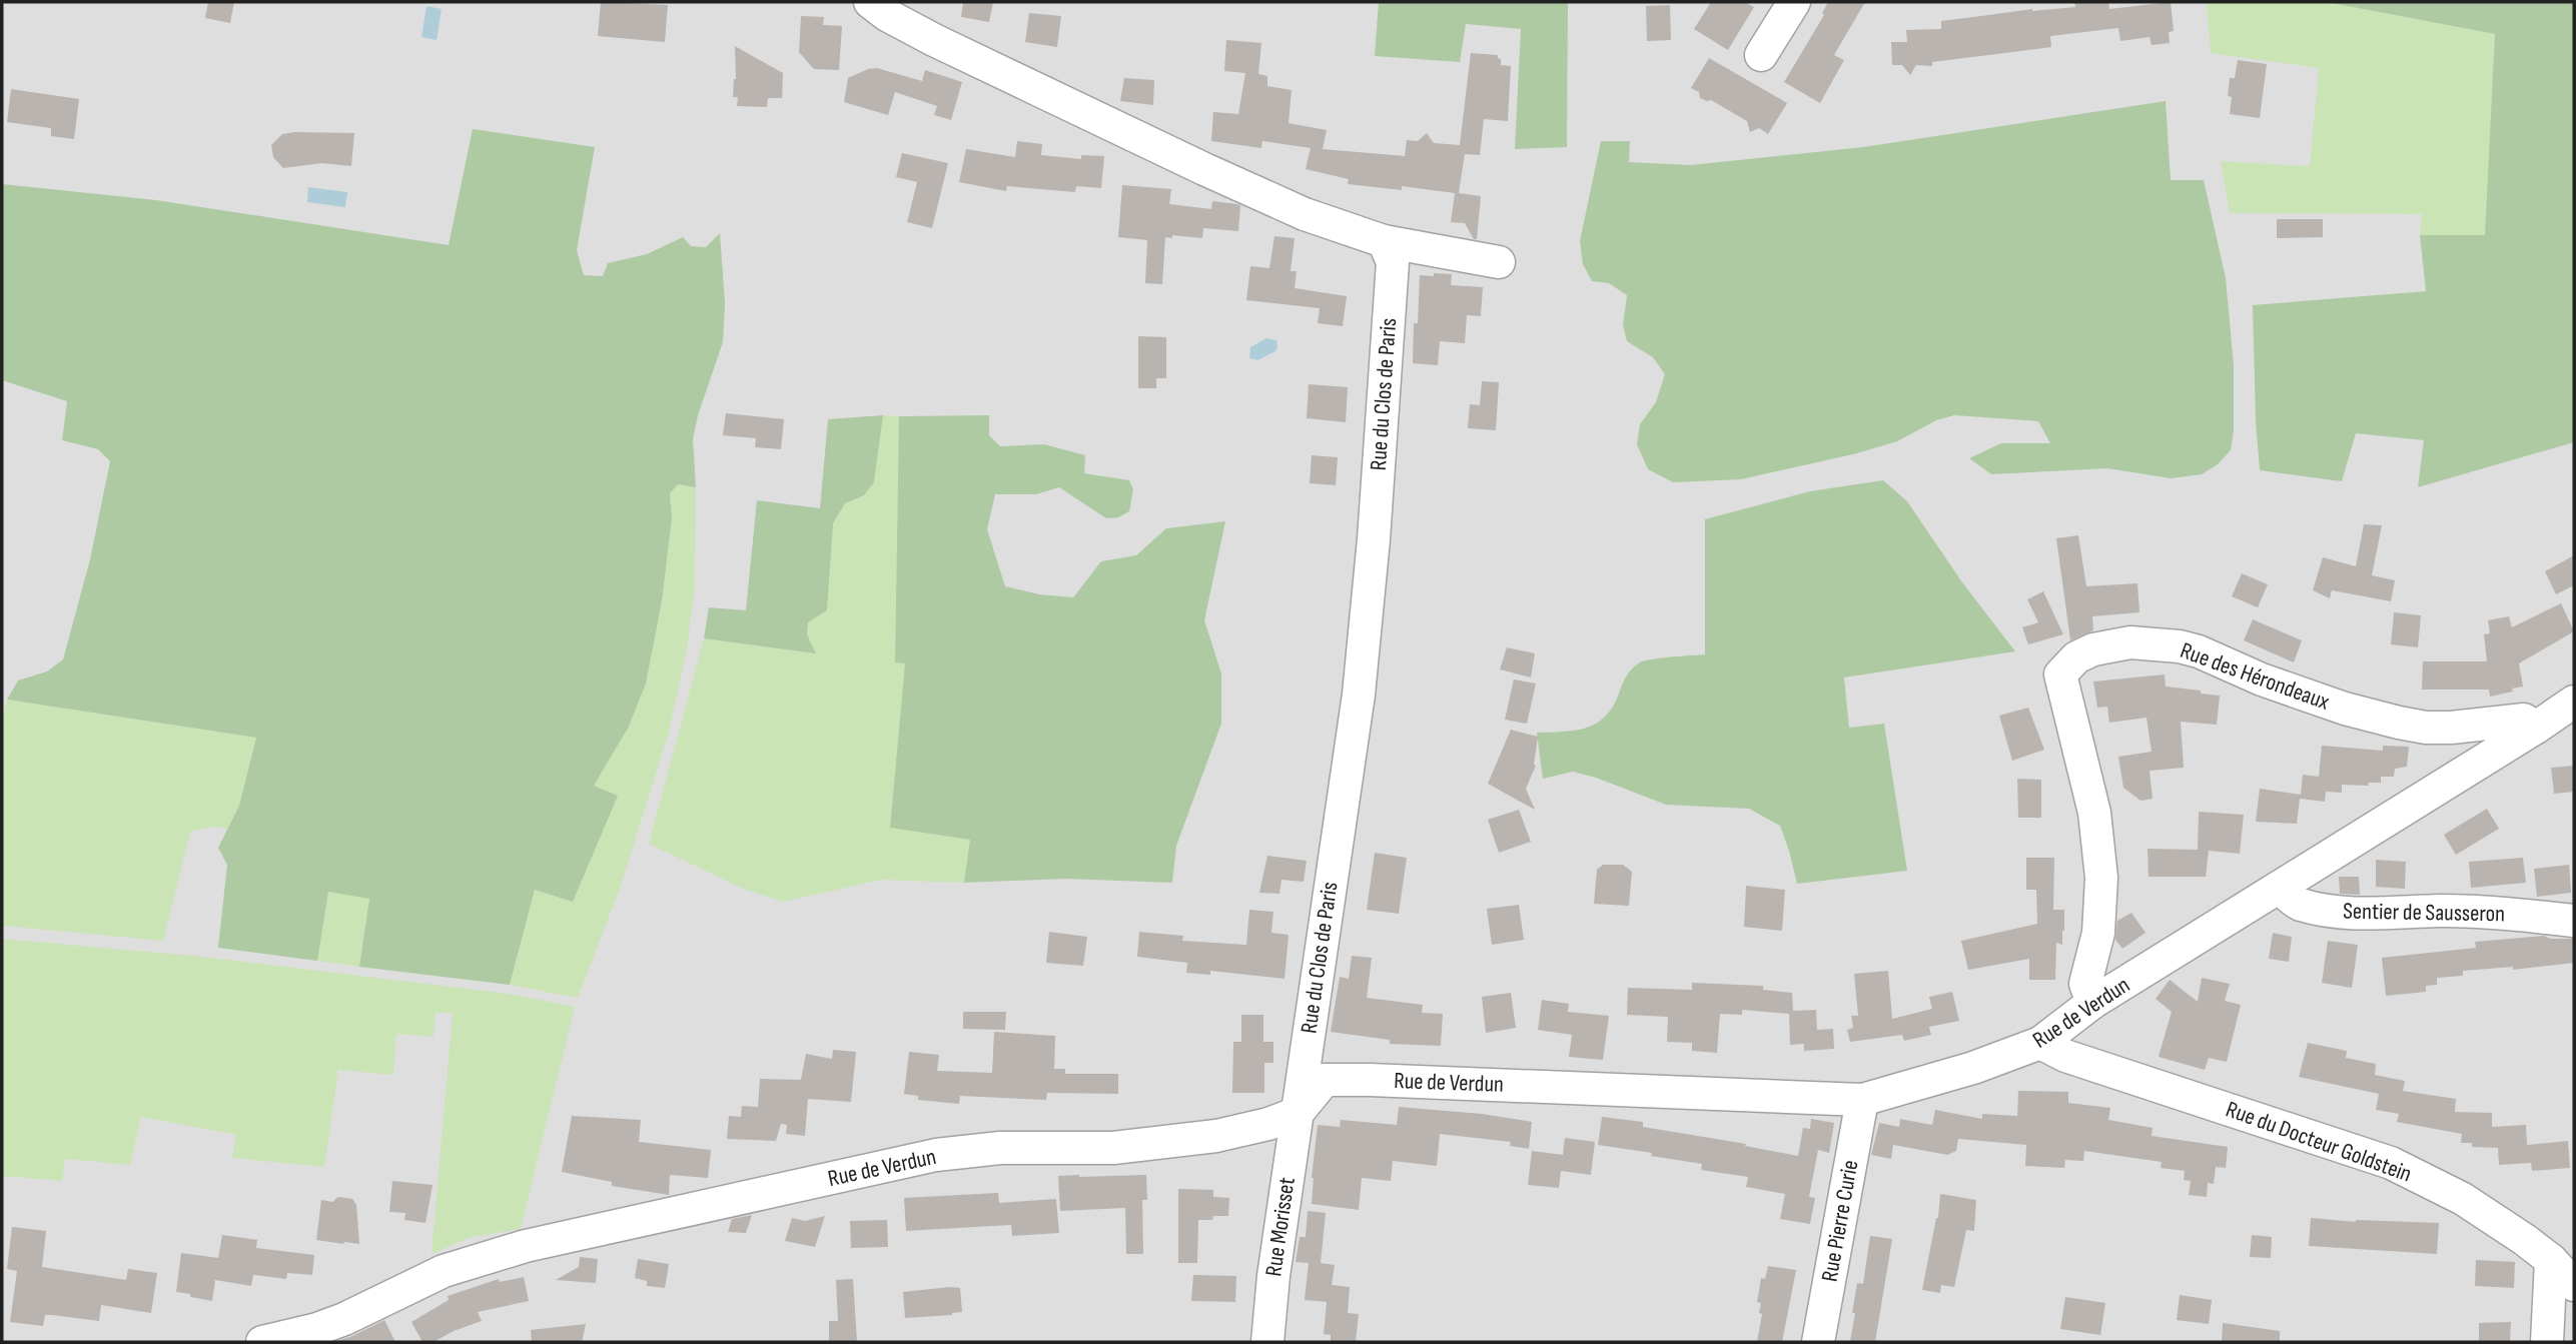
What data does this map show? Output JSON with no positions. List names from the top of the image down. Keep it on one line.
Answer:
{"streets":{"street":["Rue du Clos de Paris","Rue des Hérondeaux","Sentier de Sausseron","Rue de Verdun","Rue du Docteur Goldstein","Rue Pierre Curie","Rue Morisset"]},"crossings":[["Rue du Clos de Paris","Rue de Verdun"],["Rue du Clos de Paris","Rue Morisset"],["Rue des Hérondeaux","Rue de Verdun"],["Sentier de Sausseron","Rue de Verdun"],["Rue de Verdun","Rue du Docteur Goldstein"],["Rue de Verdun","Rue Pierre Curie"],["Rue de Verdun","Rue Morisset"]]}
